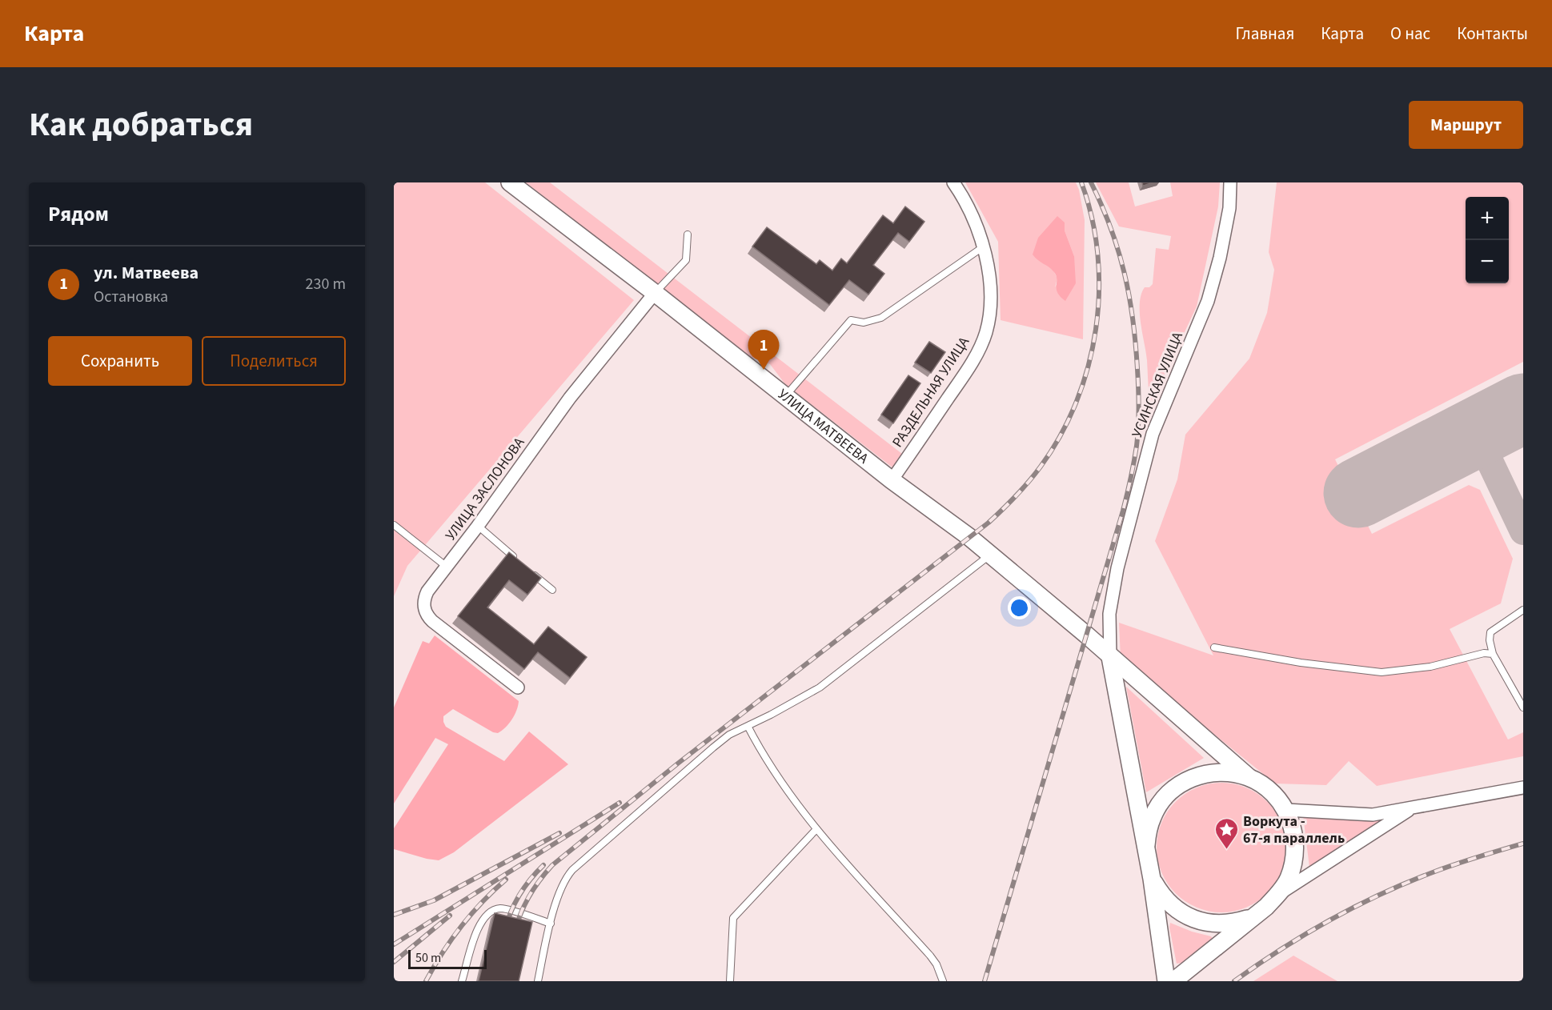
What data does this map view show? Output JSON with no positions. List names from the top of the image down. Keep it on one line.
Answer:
{"streets":{"street":["УСИНСКАЯ УЛИЦА","РАЗДЕЛЬНАЯ УЛИЦА","УЛИЦА МАТВЕЕВА","УЛИЦА ЗАСЛОНОВА"]},"crossings":[["УСИНСКАЯ УЛИЦА","УЛИЦА МАТВЕЕВА"],["РАЗДЕЛЬНАЯ УЛИЦА","УЛИЦА МАТВЕЕВА"],["УЛИЦА МАТВЕЕВА","УЛИЦА ЗАСЛОНОВА"]],"places":{"place":["Воркута - 67-я параллель"]},"scale_bar":"50 m","page":{"header":"Карта","nav":["Главная","Карта","О нас","Контакты"],"title":"Как добраться","buttons":["Маршрут",["Сохранить","Поделиться"]],"heading":"Рядом","map_buttons":["+","−"],"list":[{"mark":"1","name":"ул. Матвеева","note":"Остановка","value":"230 m"}],"pins":"1","scale":"50 m"}}
